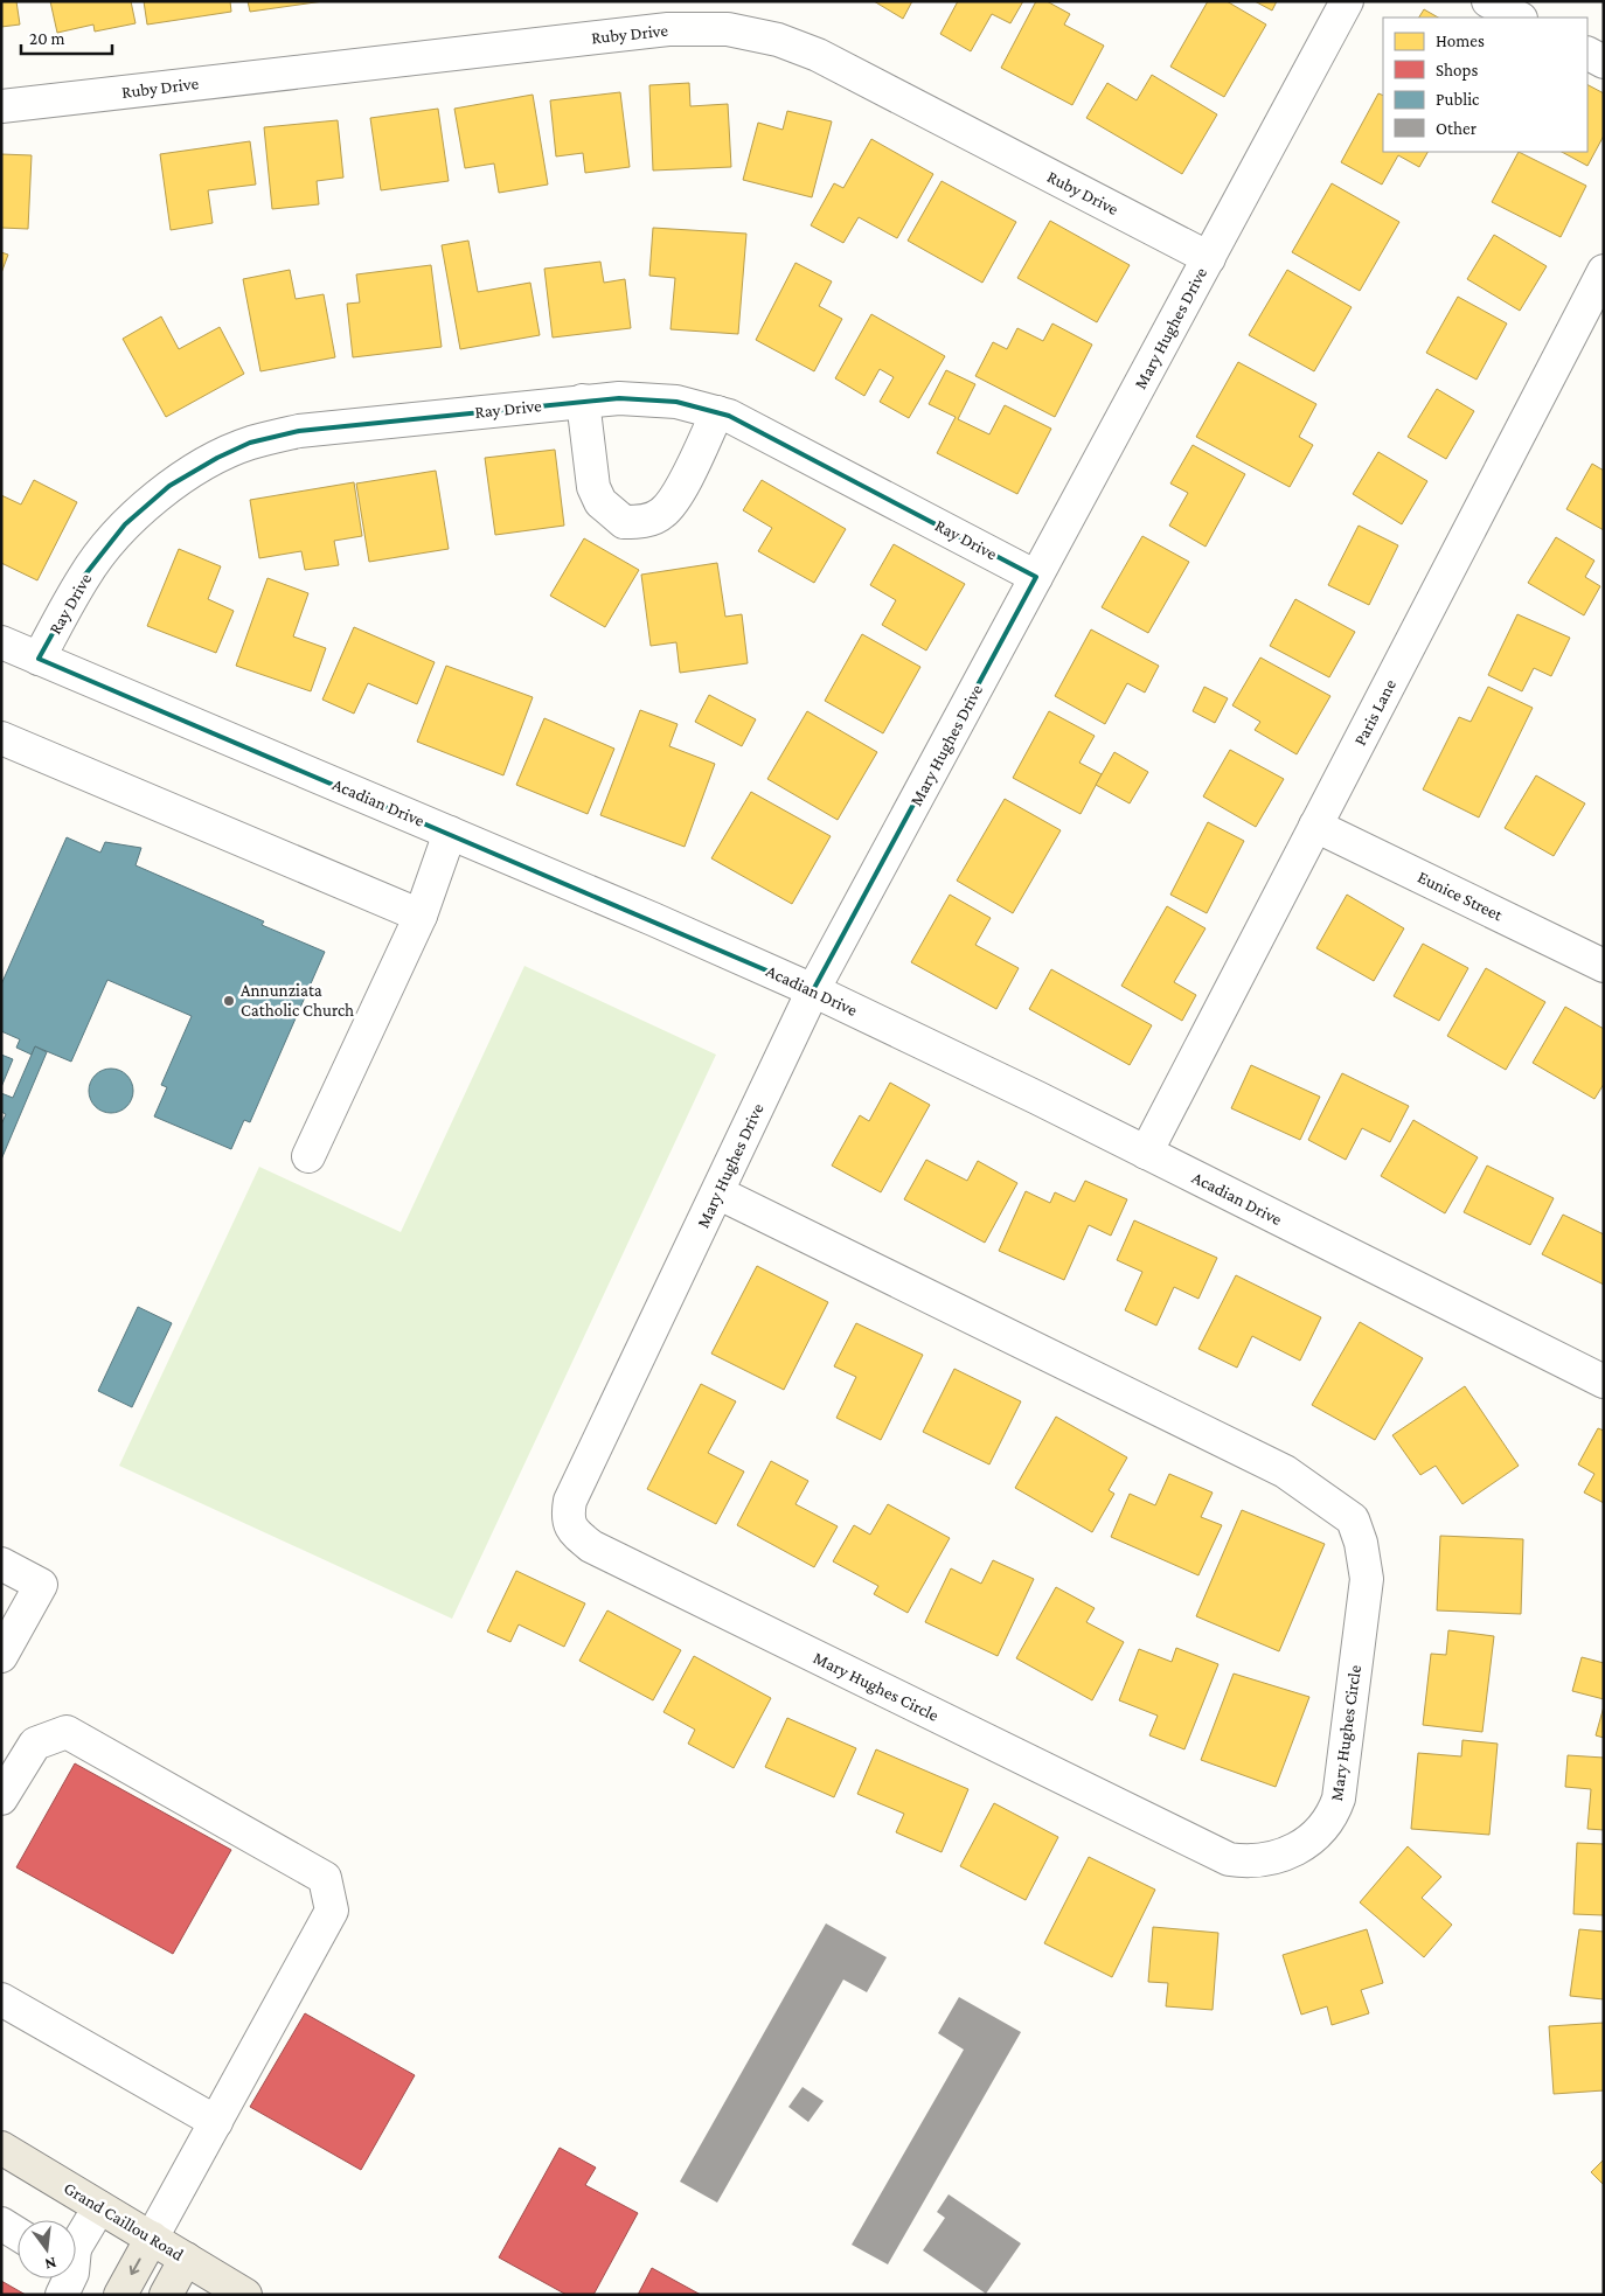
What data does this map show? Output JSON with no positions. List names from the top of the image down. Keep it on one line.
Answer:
{"streets":{"main road":["Grand Caillou Road"],"street":["Ruby Drive","Mary Hughes Drive","Ray Drive","Paris Lane","Acadian Drive","Eunice Street","Mary Hughes Circle"]},"crossings":[["Ruby Drive","Mary Hughes Drive"],["Mary Hughes Drive","Ray Drive"],["Mary Hughes Drive","Acadian Drive"],["Mary Hughes Drive","Mary Hughes Circle"],["Ray Drive","Acadian Drive"],["Paris Lane","Acadian Drive"],["Paris Lane","Eunice Street"]],"places":["Annunziata Catholic Church"],"legend":["Homes","Shops","Public","Other"],"scale_bar":"20 m","north":"bottom"}
